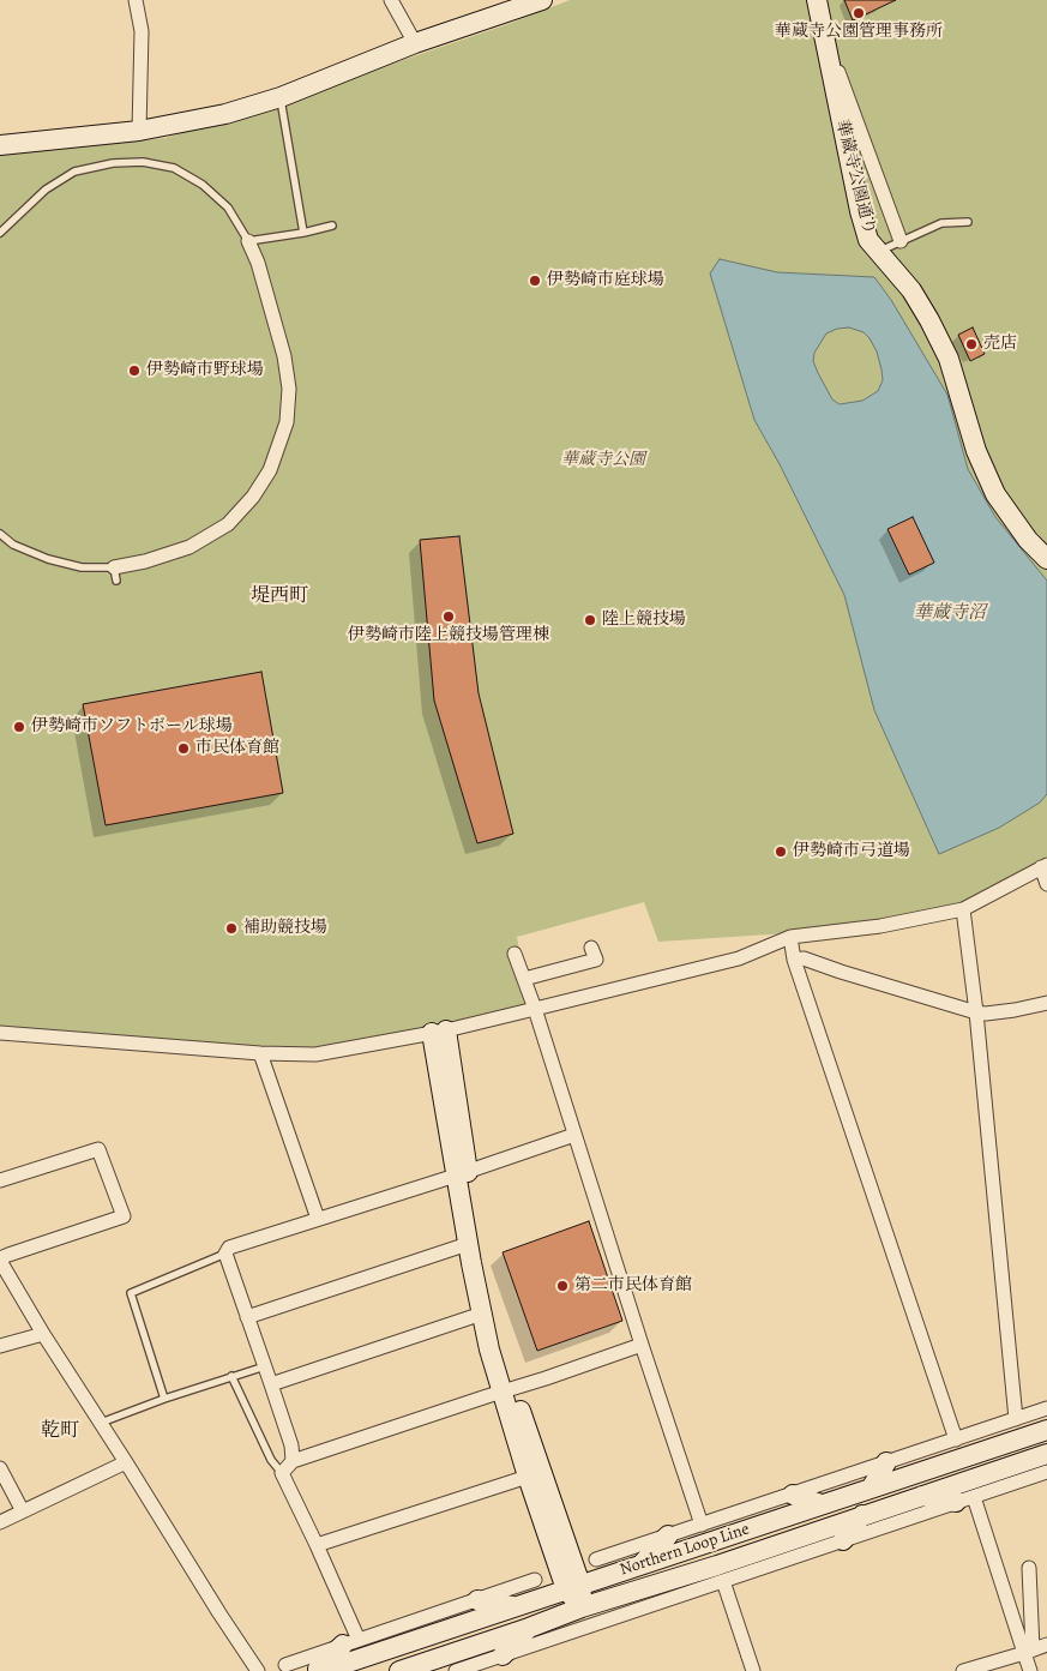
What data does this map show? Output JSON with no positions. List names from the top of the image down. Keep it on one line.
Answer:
{"streets":{"street":["華蔵寺公園通り","Northern Loop Line"]},"districts":["堤西町","乾町"],"water":["華蔵寺沼"],"parks":["華蔵寺公園"],"places":["華蔵寺公園管理事務所","伊勢崎市庭球場","売店","伊勢崎市野球場","伊勢崎市陸上競技場管理棟","陸上競技場","伊勢崎市ソフトボール球場","市民体育館","伊勢崎市弓道場","補助競技場","第二市民体育館"]}
